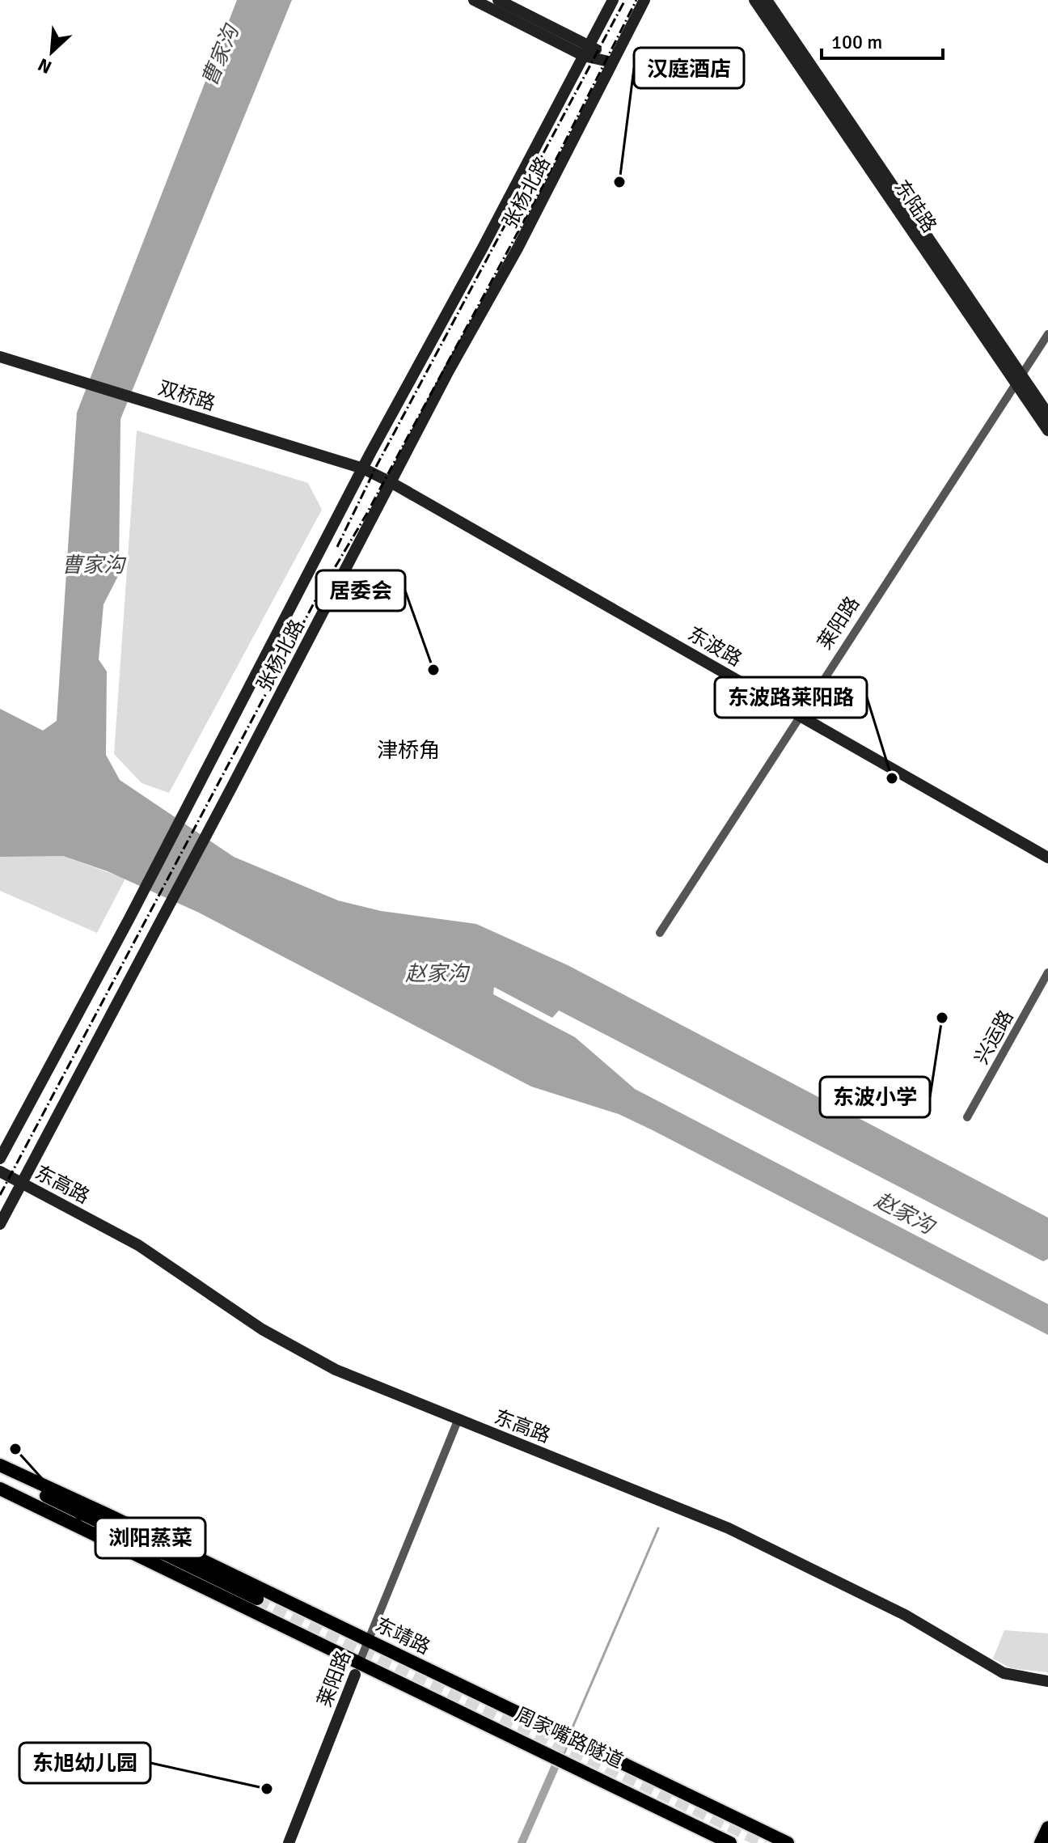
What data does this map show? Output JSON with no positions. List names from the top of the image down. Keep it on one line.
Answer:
{"streets":{"main road":["张杨北路","东陆路","双桥路","莱阳路","东波路","东高路","东靖路","周家嘴路隧道"],"street":["兴运路"]},"crossings":[["张杨北路","双桥路"],["张杨北路","东波路"],["张杨北路","东高路"],["东陆路","莱阳路"],["双桥路","东波路"],["莱阳路","东波路"],["莱阳路","东高路"],["莱阳路","东靖路"]],"districts":["津桥角"],"water":["曹家沟","赵家沟"],"places":["汉庭酒店","居委会","东波路莱阳路","东波小学","浏阳蒸菜","东旭幼儿园"],"scale_bar":"100 m","north":"bottom left"}
